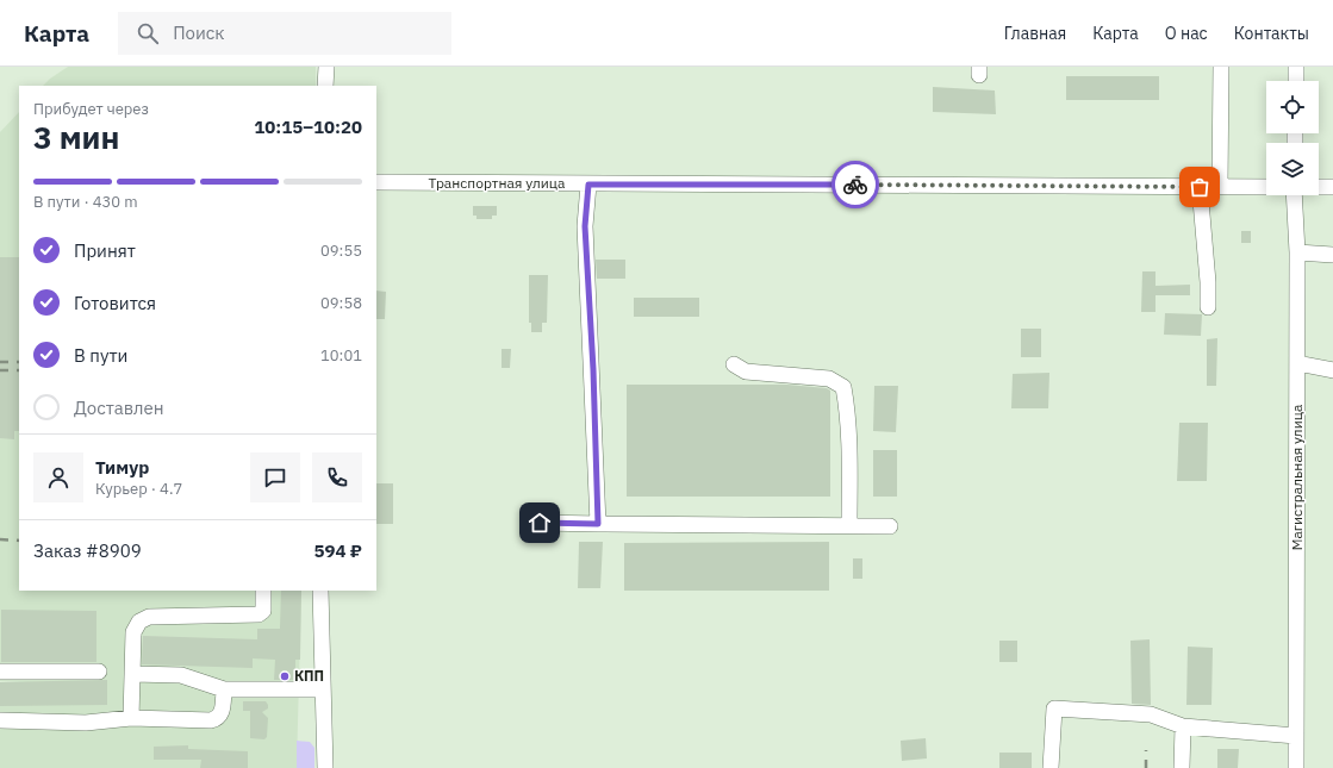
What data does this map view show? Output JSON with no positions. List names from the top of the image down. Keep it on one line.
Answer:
{"streets":{"street":["Транспортная улица","Магистральная улица"]},"places":["КПП"],"page":{"header":"Карта","search":"Поиск","nav":["Главная","Карта","О нас","Контакты"],"heading":["3 мин","Прибудет через","10:15–10:20"],"panel":["Тимур","Курьер · 4.7","Заказ #8909","594 ₽"],"bar":"В пути · 430 m","list":[["Принят","09:55"],["Готовится","09:58"],["В пути","10:01"],"Доставлен"]}}
